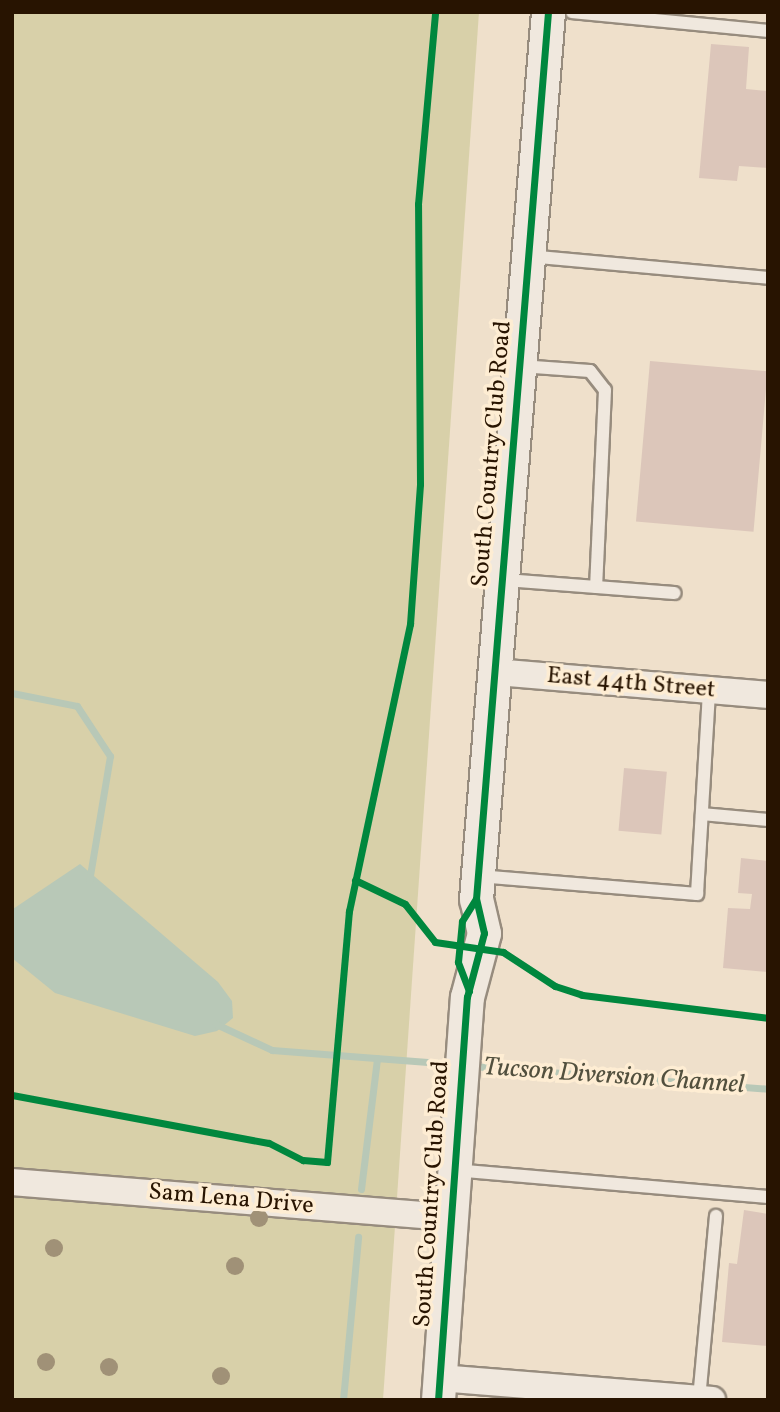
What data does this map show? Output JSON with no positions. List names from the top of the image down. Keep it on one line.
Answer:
{"streets":{"street":["South Country Club Road","East 44th Street","Sam Lena Drive"]},"crossings":[["South Country Club Road","East 44th Street"],["South Country Club Road","Sam Lena Drive"]],"water":["Tucson Diversion Channel"]}
